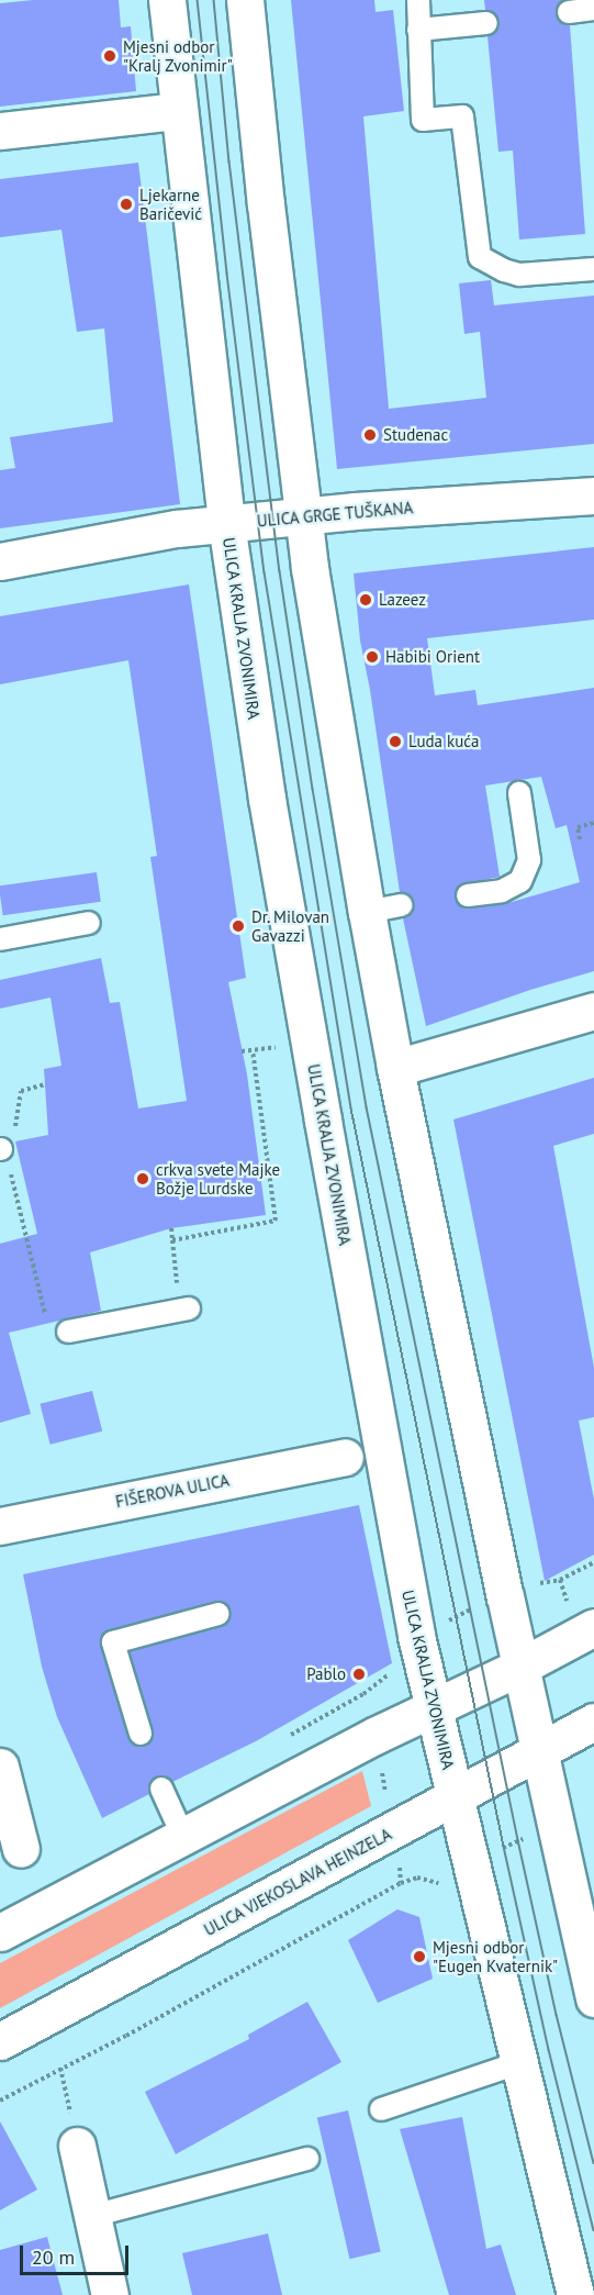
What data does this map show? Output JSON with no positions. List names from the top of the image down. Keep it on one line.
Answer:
{"streets":{"main road":["ULICA GRGE TUŠKANA","ULICA KRALJA ZVONIMIRA","FIŠEROVA ULICA","ULICA VJEKOSLAVA HEINZELA"]},"crossings":[["ULICA GRGE TUŠKANA","ULICA KRALJA ZVONIMIRA"],["ULICA KRALJA ZVONIMIRA","ULICA VJEKOSLAVA HEINZELA"]],"places":["Mjesni odbor \"Kralj Zvonimir\"","Ljekarne Baričević","Studenac","Lazeez","Habibi Orient","Luda kuća","Dr. Milovan Gavazzi","crkva svete Majke Božje Lurdske","Pablo","Mjesni odbor \"Eugen Kvaternik\""],"scale_bar":"20 m"}
